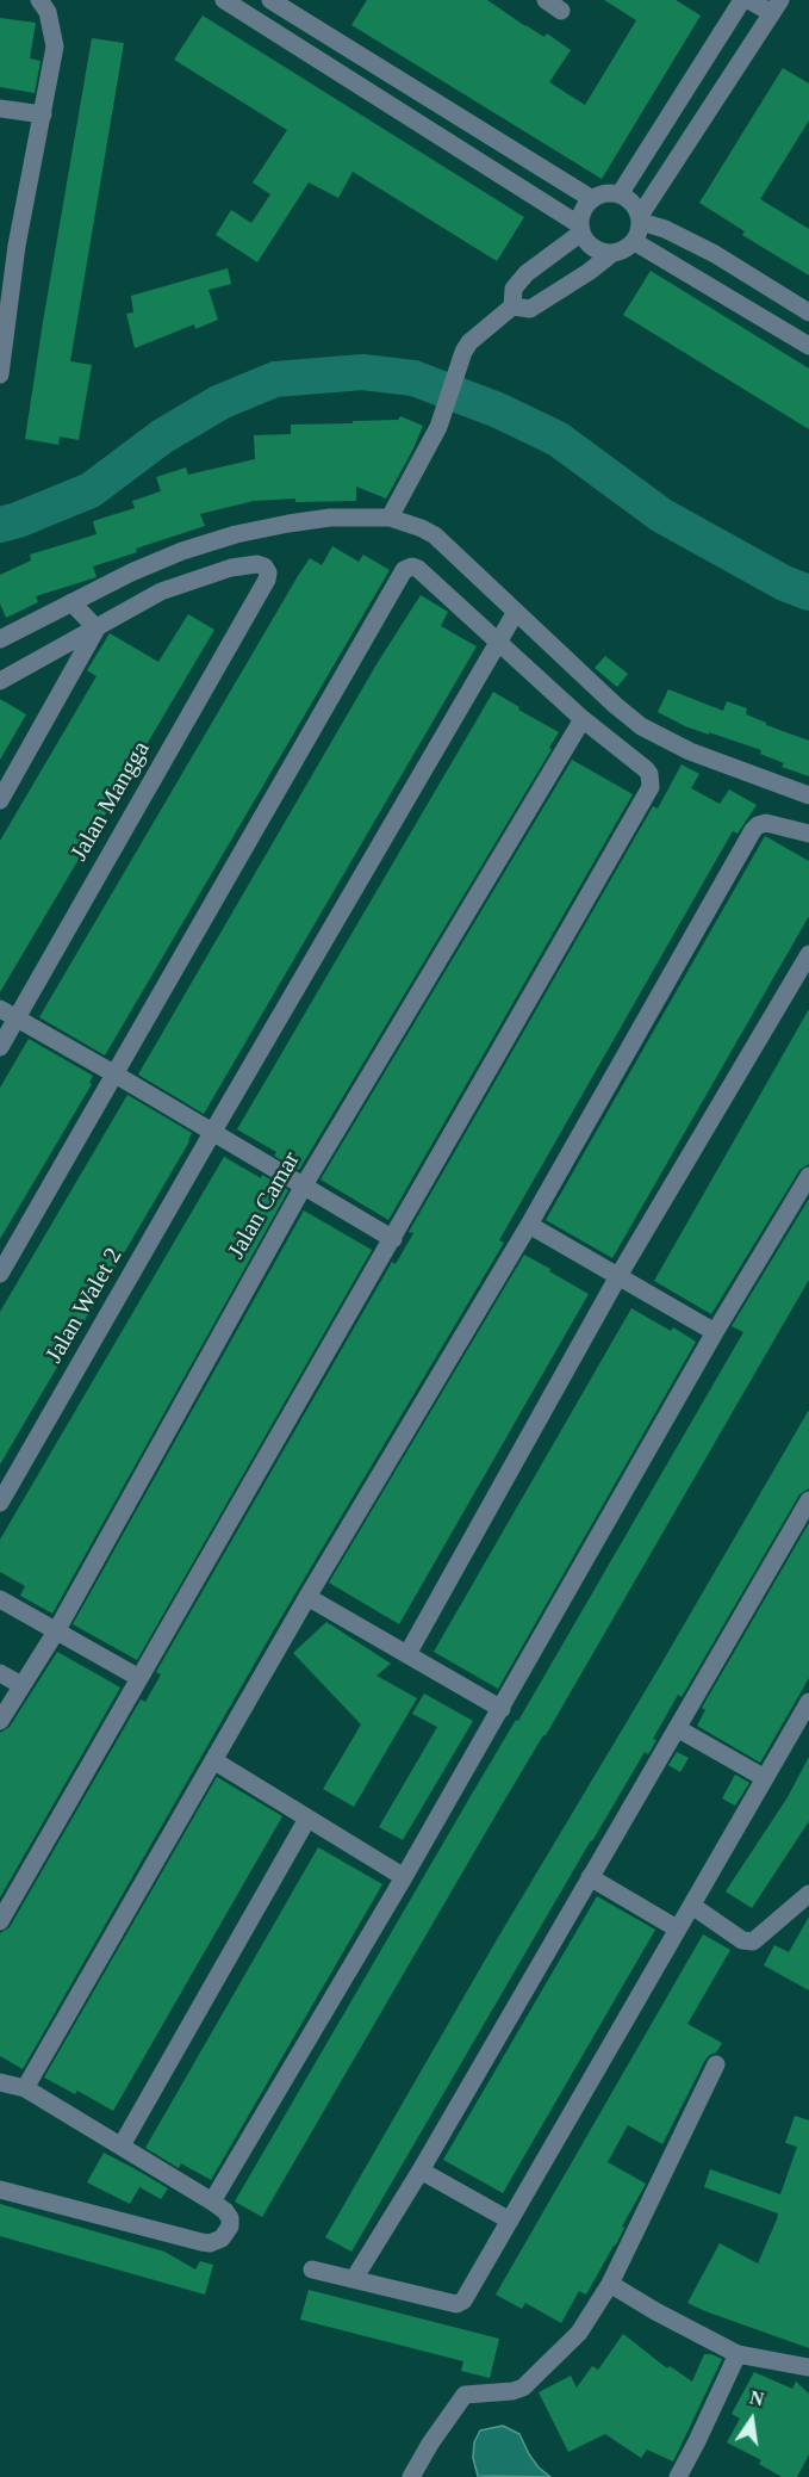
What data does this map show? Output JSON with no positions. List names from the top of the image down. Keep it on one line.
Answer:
{"streets":{"street":["Jalan Mangga","Jalan Camar","Jalan Walet 2"]},"north":"top"}
